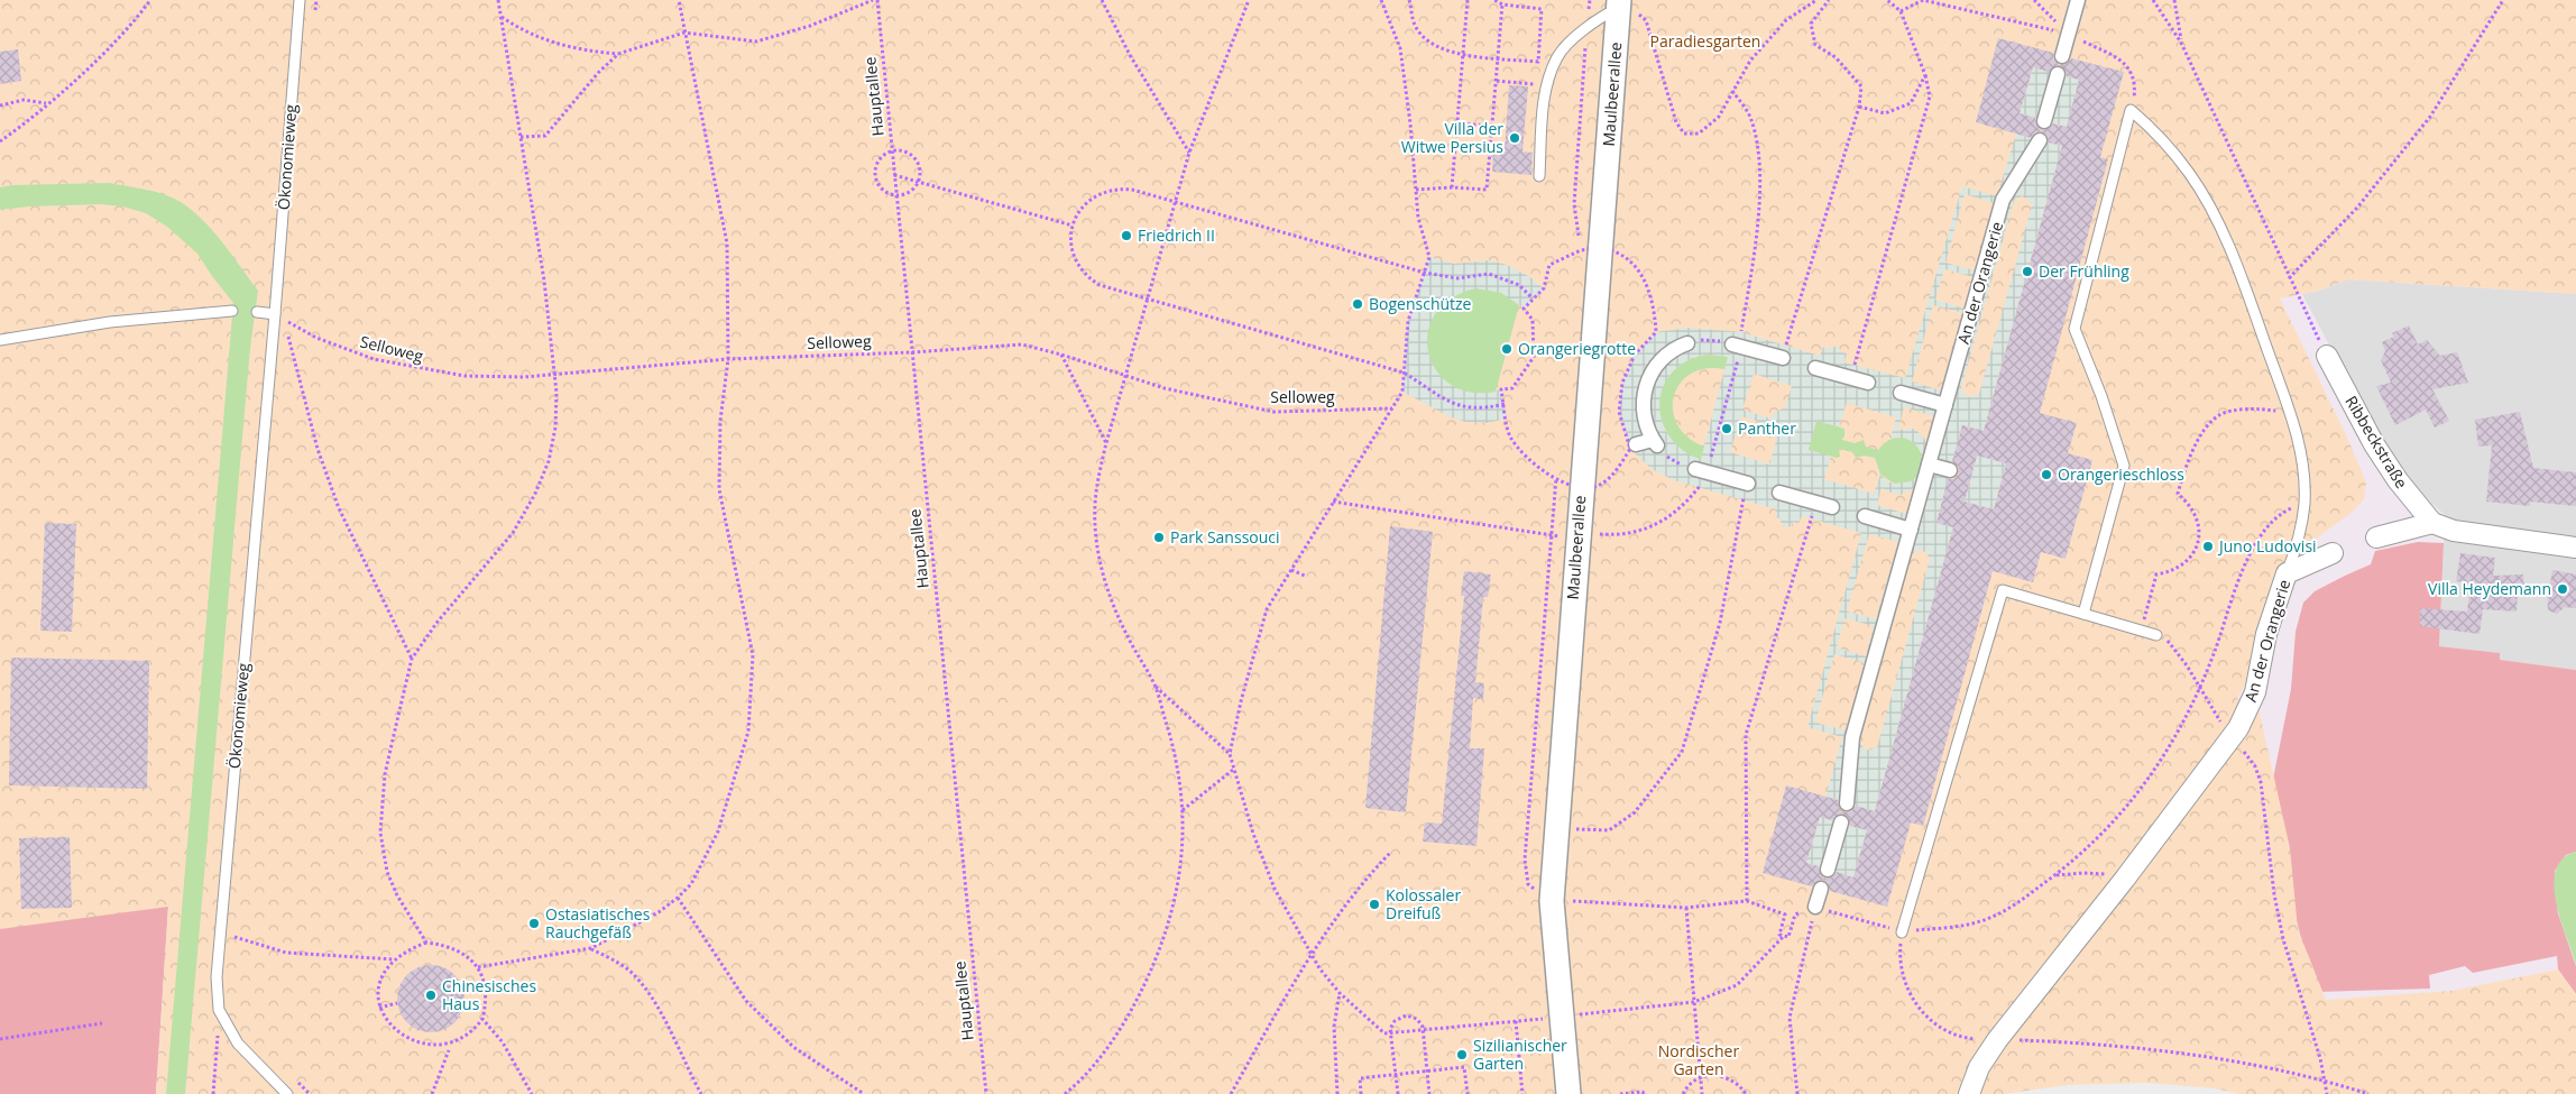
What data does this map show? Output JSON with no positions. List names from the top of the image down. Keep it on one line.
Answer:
{"streets":{"street":["Maulbeerallee","An der Orangerie","Ribbeckstraße"],"lane":["Ökonomieweg"],"path":["Hauptallee","Selloweg"]},"crossings":[["Hauptallee","Selloweg"],["Ökonomieweg","Selloweg"]],"parks":["Paradiesgarten","Nordischer Garten"],"places":["Villa der Witwe Persius","Friedrich II","Der Frühling","Bogenschütze","Orangeriegrotte","Panther","Orangerieschloss","Park Sanssouci","Juno Ludovisi","Villa Heydemann","Kolossaler Dreifuß","Ostasiatisches Rauchgefäß","Chinesisches Haus","Sizilianischer Garten"]}
